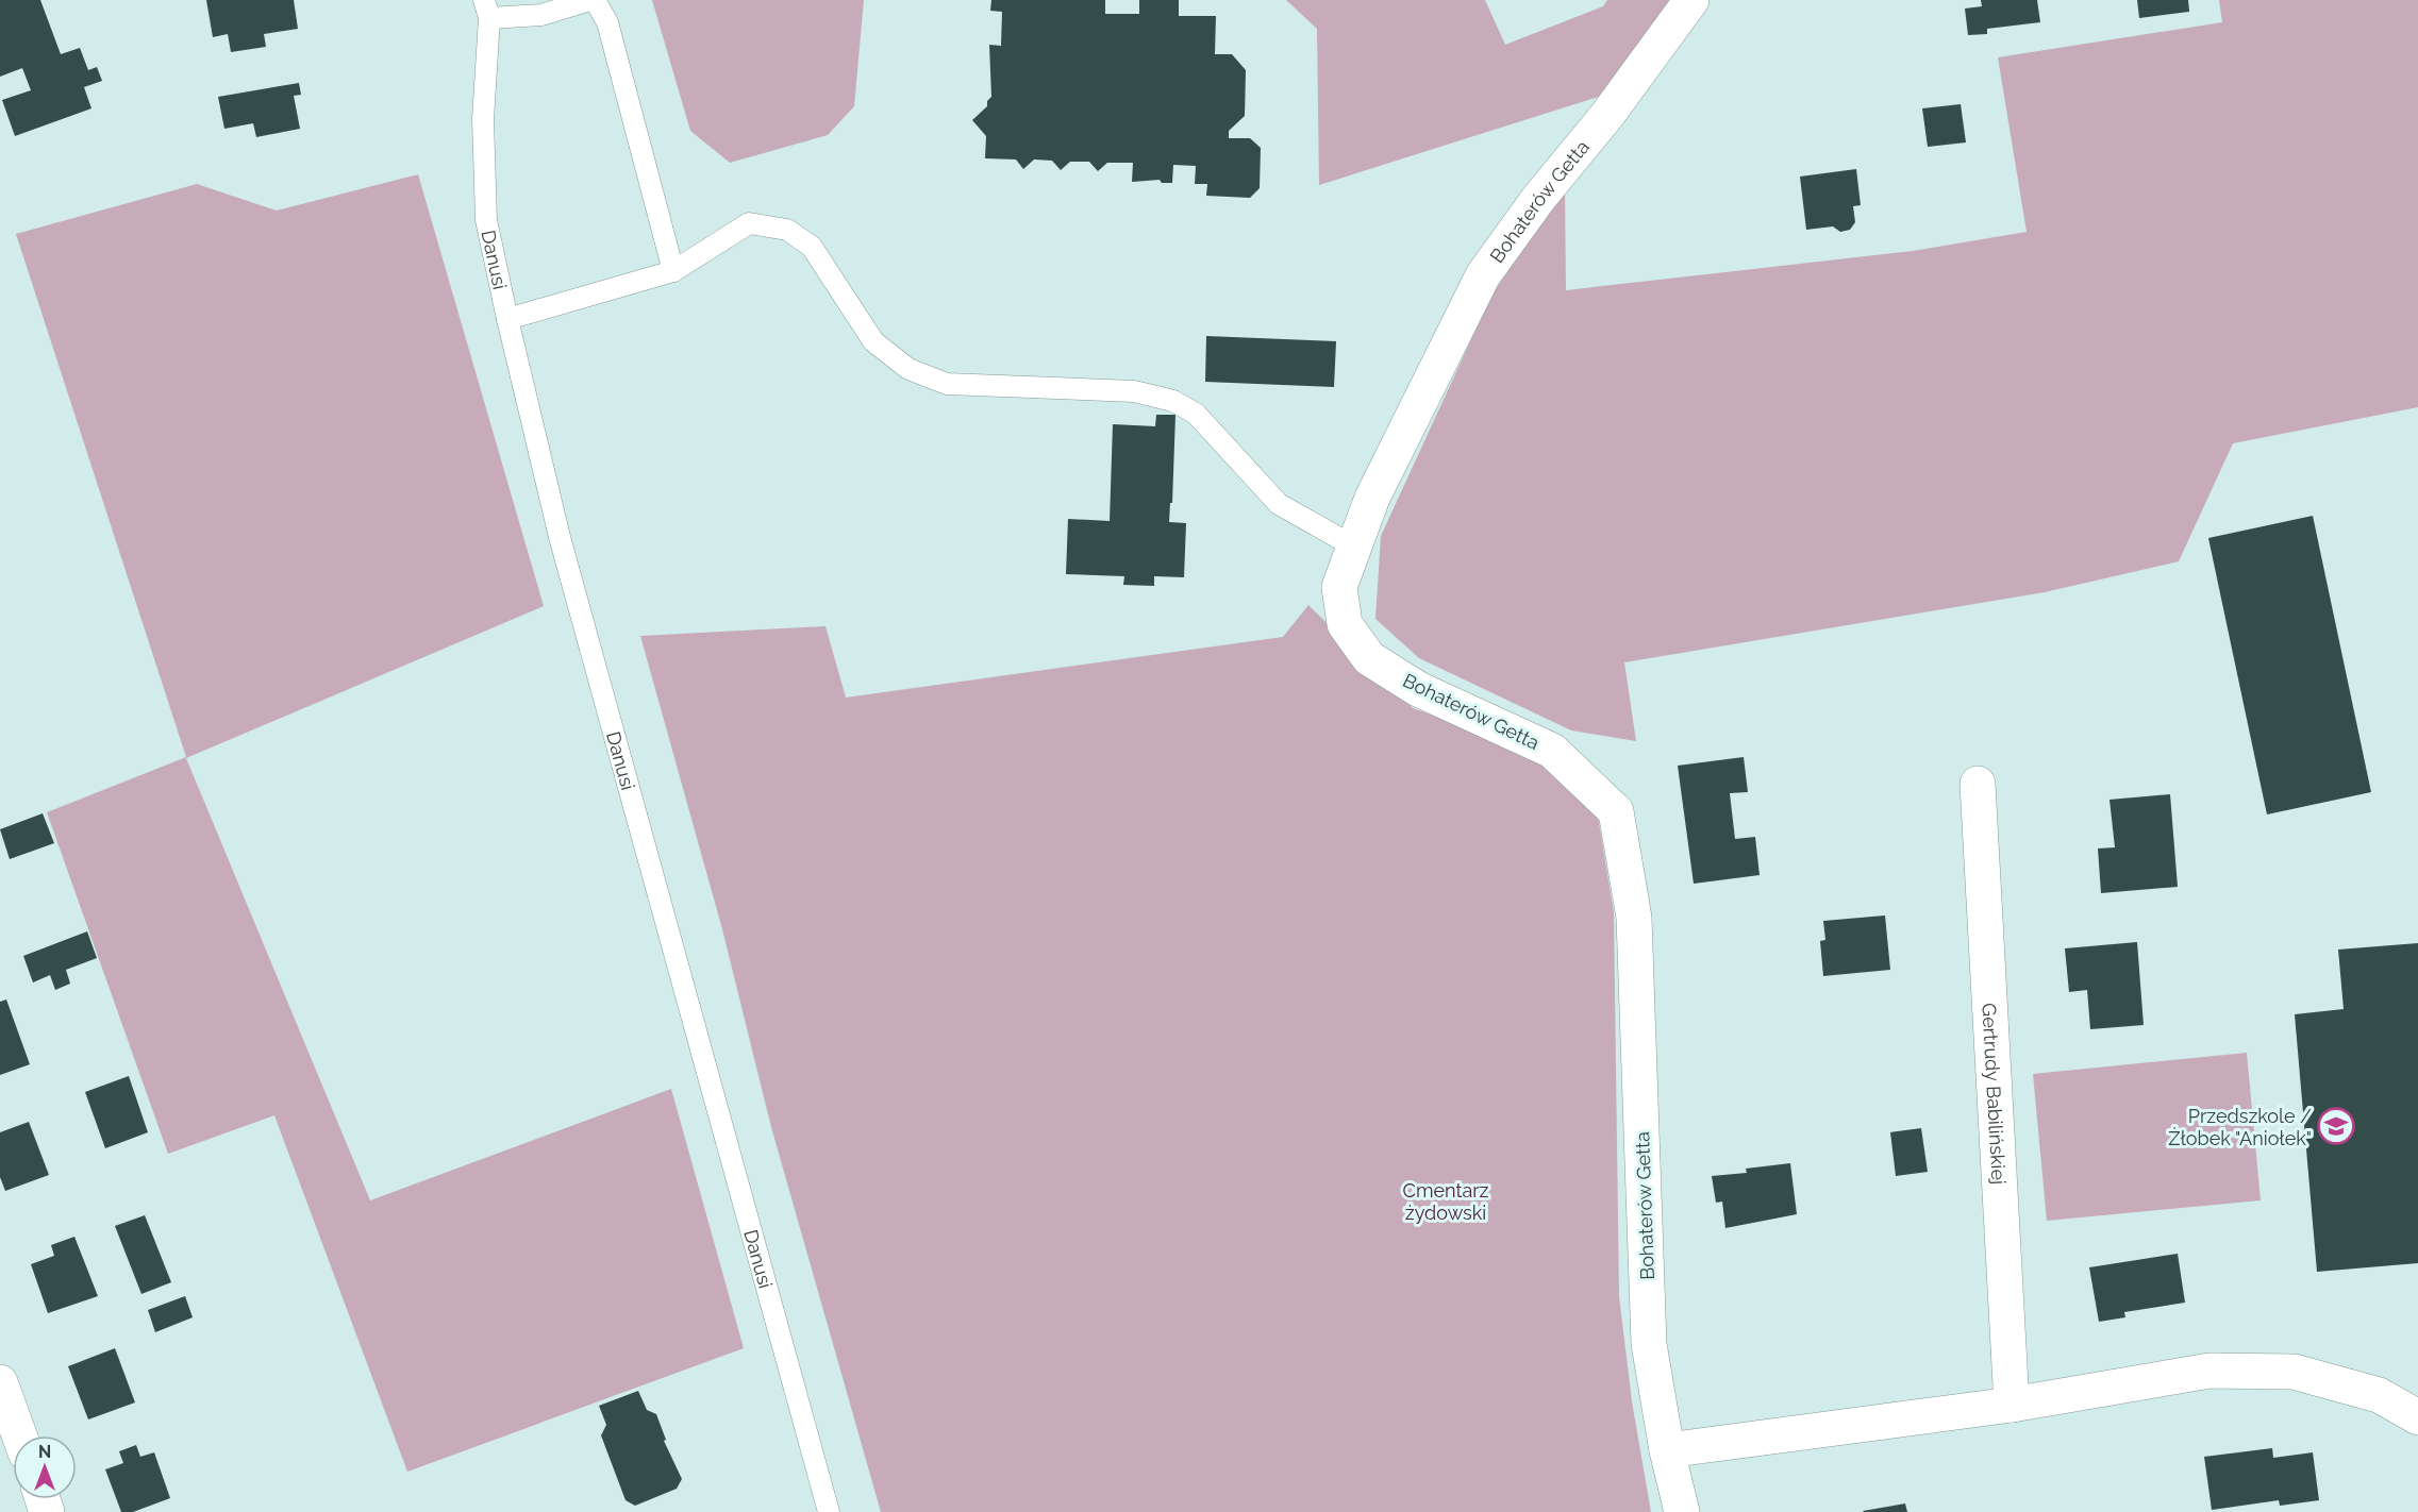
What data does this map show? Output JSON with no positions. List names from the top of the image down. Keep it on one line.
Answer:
{"streets":{"street":["Bohaterów Getta","Gertrudy Babilińskiej"],"lane":["Danusi"]},"parks":["Cmentarz żydowski"],"places":{"school or university":["Przedszkole / Żłobek \"Aniołek\""]},"north":"top"}
